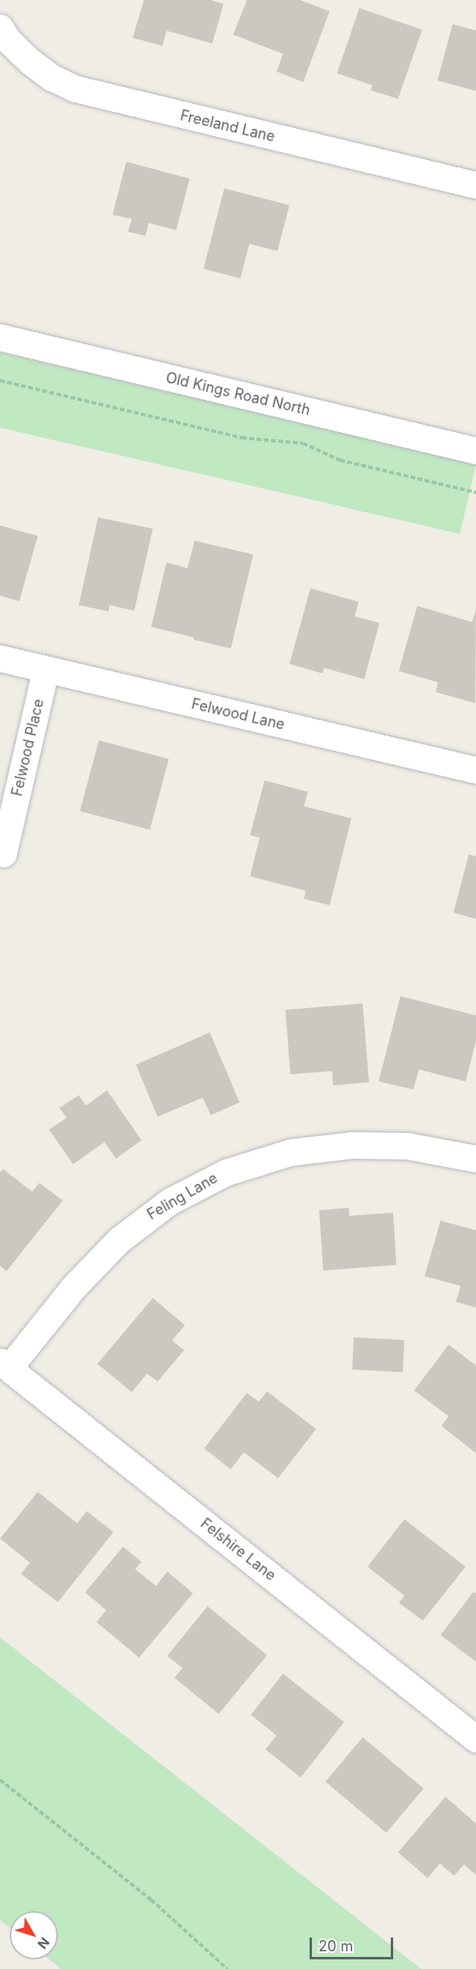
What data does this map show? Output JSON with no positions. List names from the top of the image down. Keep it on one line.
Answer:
{"streets":{"street":["Freeland Lane","Old Kings Road North","Felwood Lane","Felwood Place","Feling Lane","Felshire Lane"]},"crossings":[["Felwood Lane","Felwood Place"],["Feling Lane","Felshire Lane"]],"scale_bar":"20 m","north":"bottom right"}
